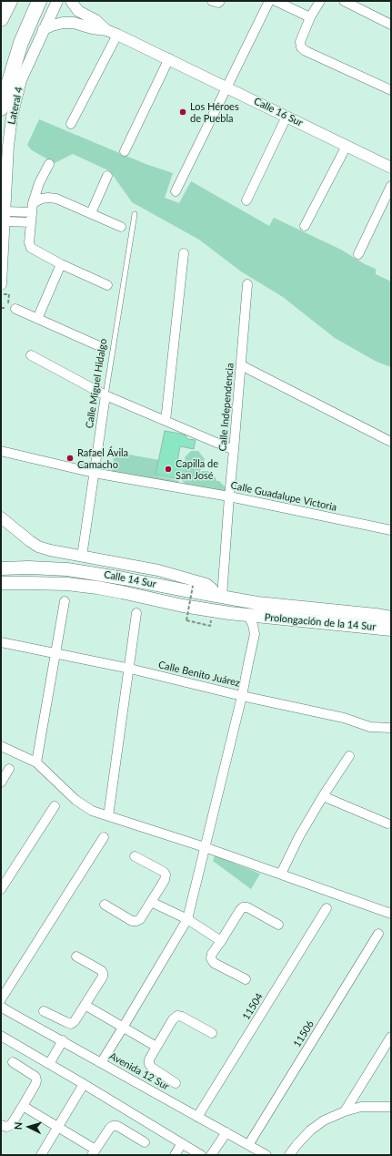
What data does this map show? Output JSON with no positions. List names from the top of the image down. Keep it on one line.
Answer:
{"streets":{"main road":["Calle 14 Sur","Prolongación de la 14 Sur"],"street":["Lateral 4","Calle 16 Sur","Calle Miguel Hidalgo","Calle Independencia","Calle Guadalupe Victoria","Calle Benito Juárez","11504","11506","Avenida 12 Sur"]},"crossings":[["Lateral 4","Calle 16 Sur"],["Calle Miguel Hidalgo","Calle Guadalupe Victoria"],["Calle Independencia","Calle Guadalupe Victoria"],["Calle Independencia","Calle 14 Sur"],["Calle 14 Sur","Prolongación de la 14 Sur"],["11504","Avenida 12 Sur"],["11506","Avenida 12 Sur"]],"places":["Los Héroes de Puebla","Rafael Ávila Camacho","Capilla de San José"],"north":"left"}
